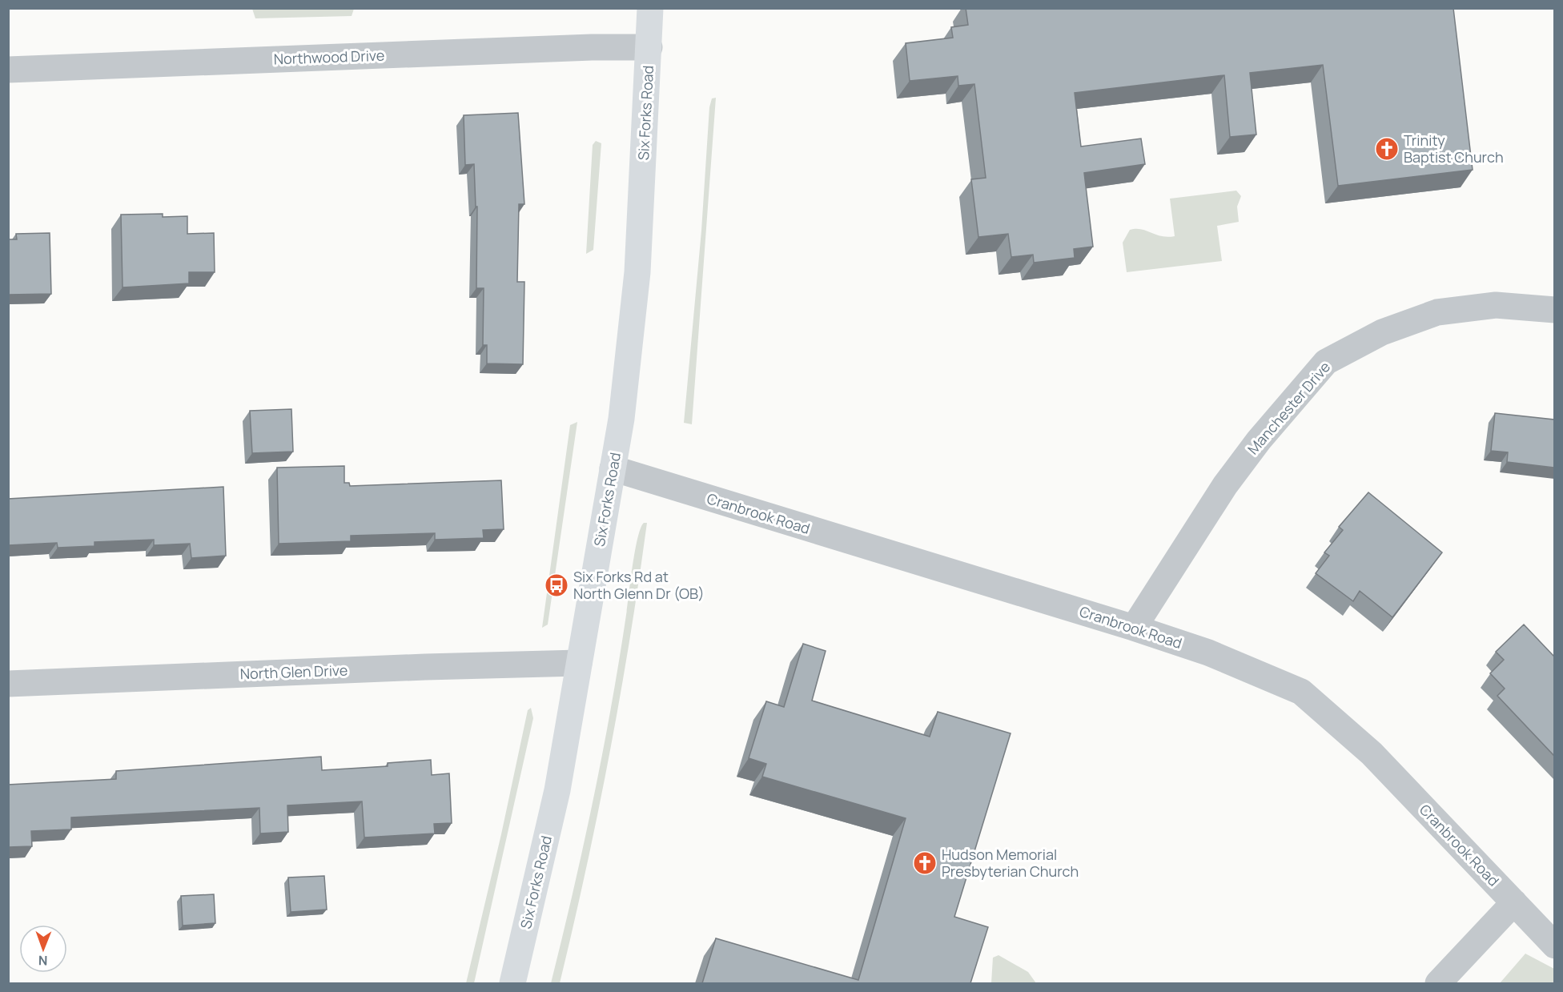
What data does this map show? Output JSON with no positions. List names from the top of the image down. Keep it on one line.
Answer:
{"streets":{"main road":["Six Forks Road"],"street":["Northwood Drive","Manchester Drive","Cranbrook Road","North Glen Drive"]},"crossings":[["Northwood Drive","Six Forks Road"],["Six Forks Road","Cranbrook Road"],["Six Forks Road","North Glen Drive"],["Manchester Drive","Cranbrook Road"]],"places":{"church":["Trinity Baptist Church","Hudson Memorial Presbyterian Church"],"bus stop":["Six Forks Rd at North Glenn Dr (OB)"]},"north":"bottom"}
